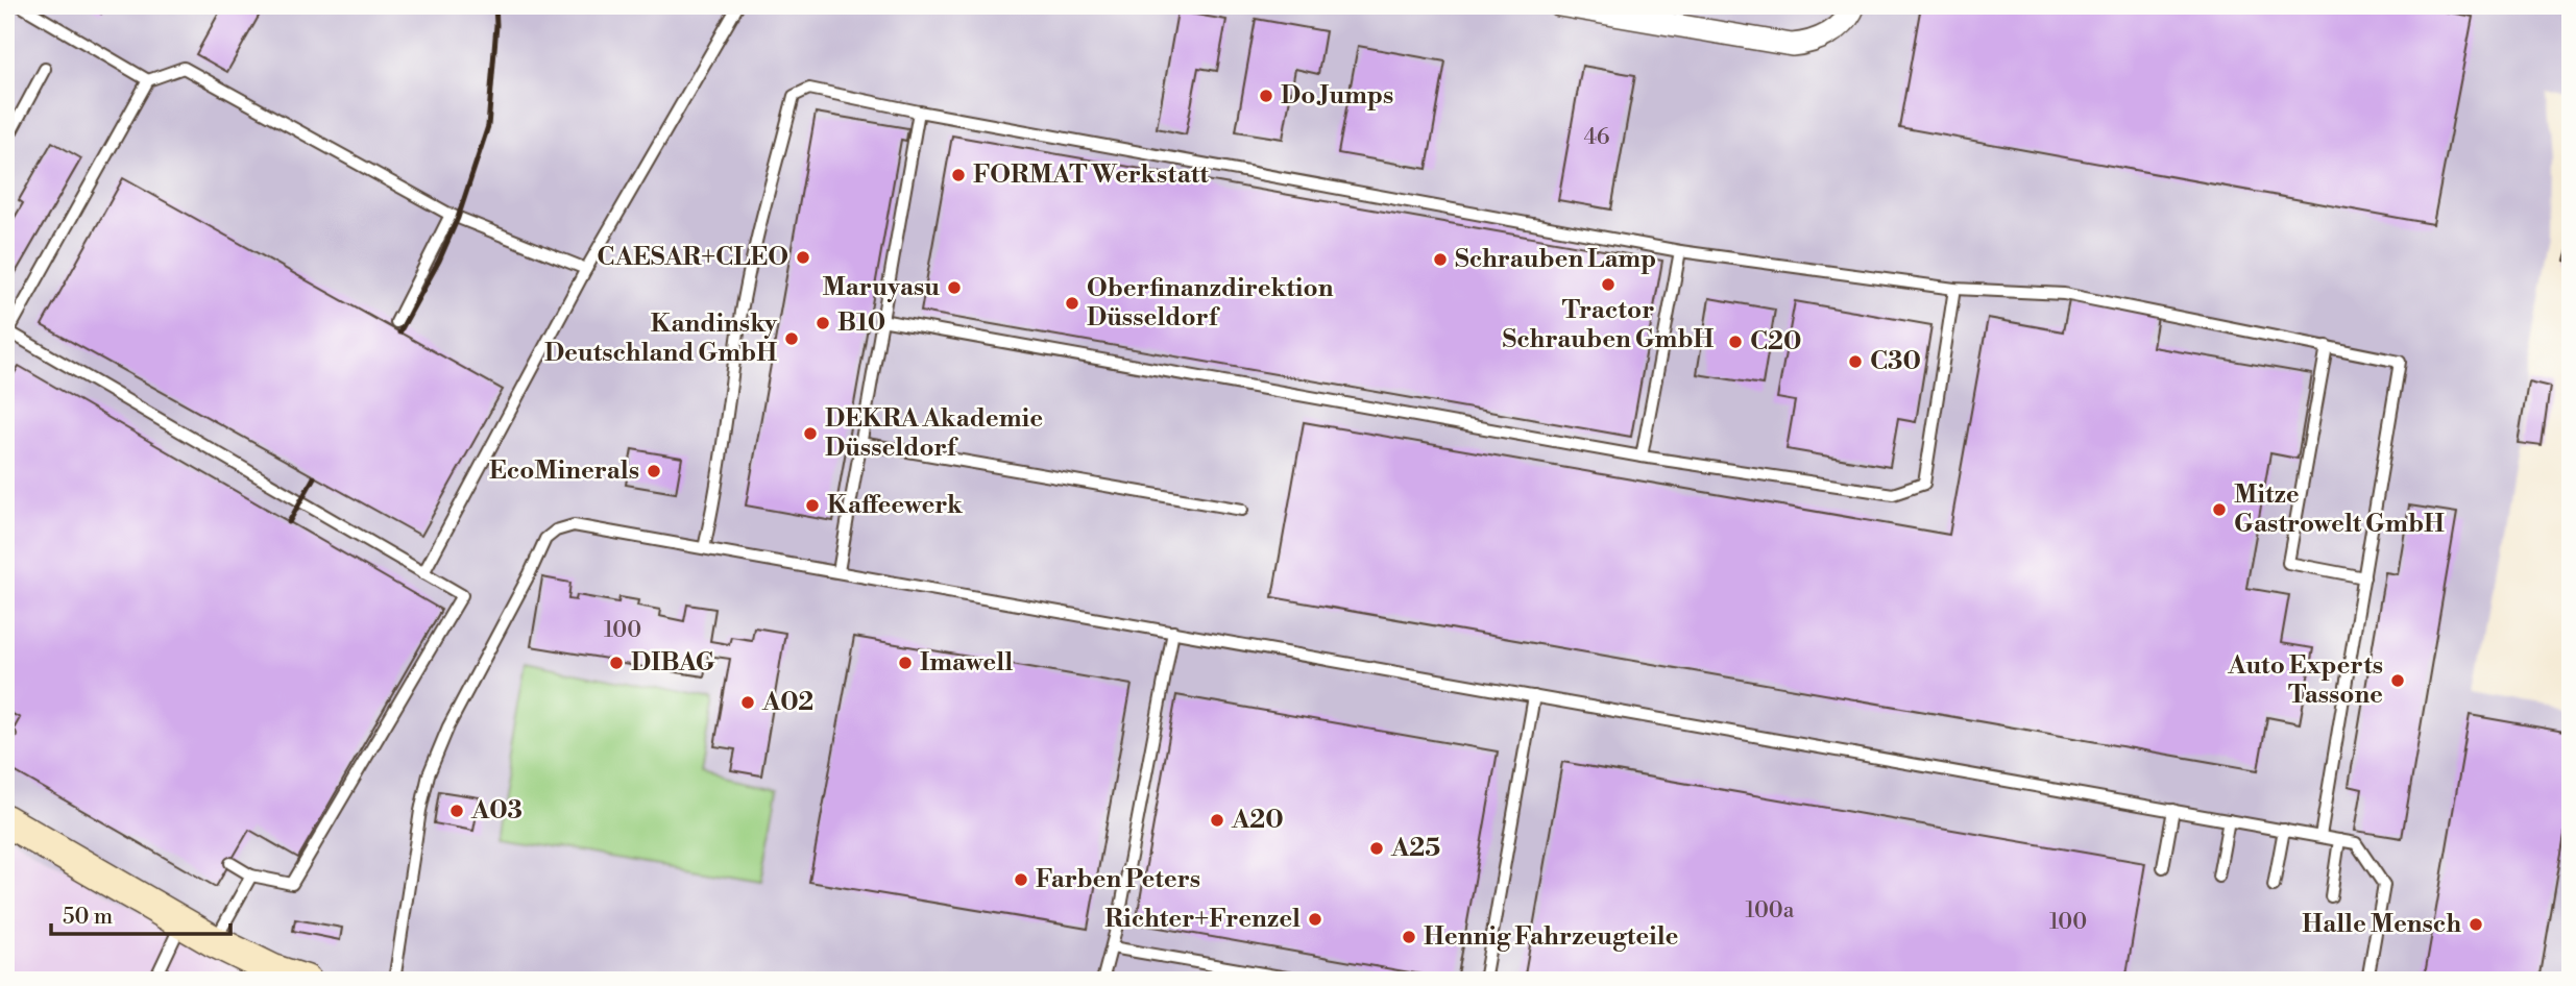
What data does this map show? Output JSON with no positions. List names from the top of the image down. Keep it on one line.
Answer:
{"places":["Do Jumps","FORMAT Werkstatt","CAESAR+CLEO","Schrauben Lamp","Tractor Schrauben GmbH","Maruyasu","Oberfinanzdirektion Düsseldorf","B10","Kandinsky Deutschland GmbH","C20","C30","DEKRA Akademie Düsseldorf","EcoMinerals","Kaffeewerk","Mitze Gastrowelt GmbH","DIBAG","Imawell","Auto Experts Tassone","A02","A03","A20","A25","Farben Peters","Richter+Frenzel","Halle Mensch","Hennig Fahrzeugteile"],"house_numbers":["46","100","100a","100"],"scale_bar":"50 m"}
